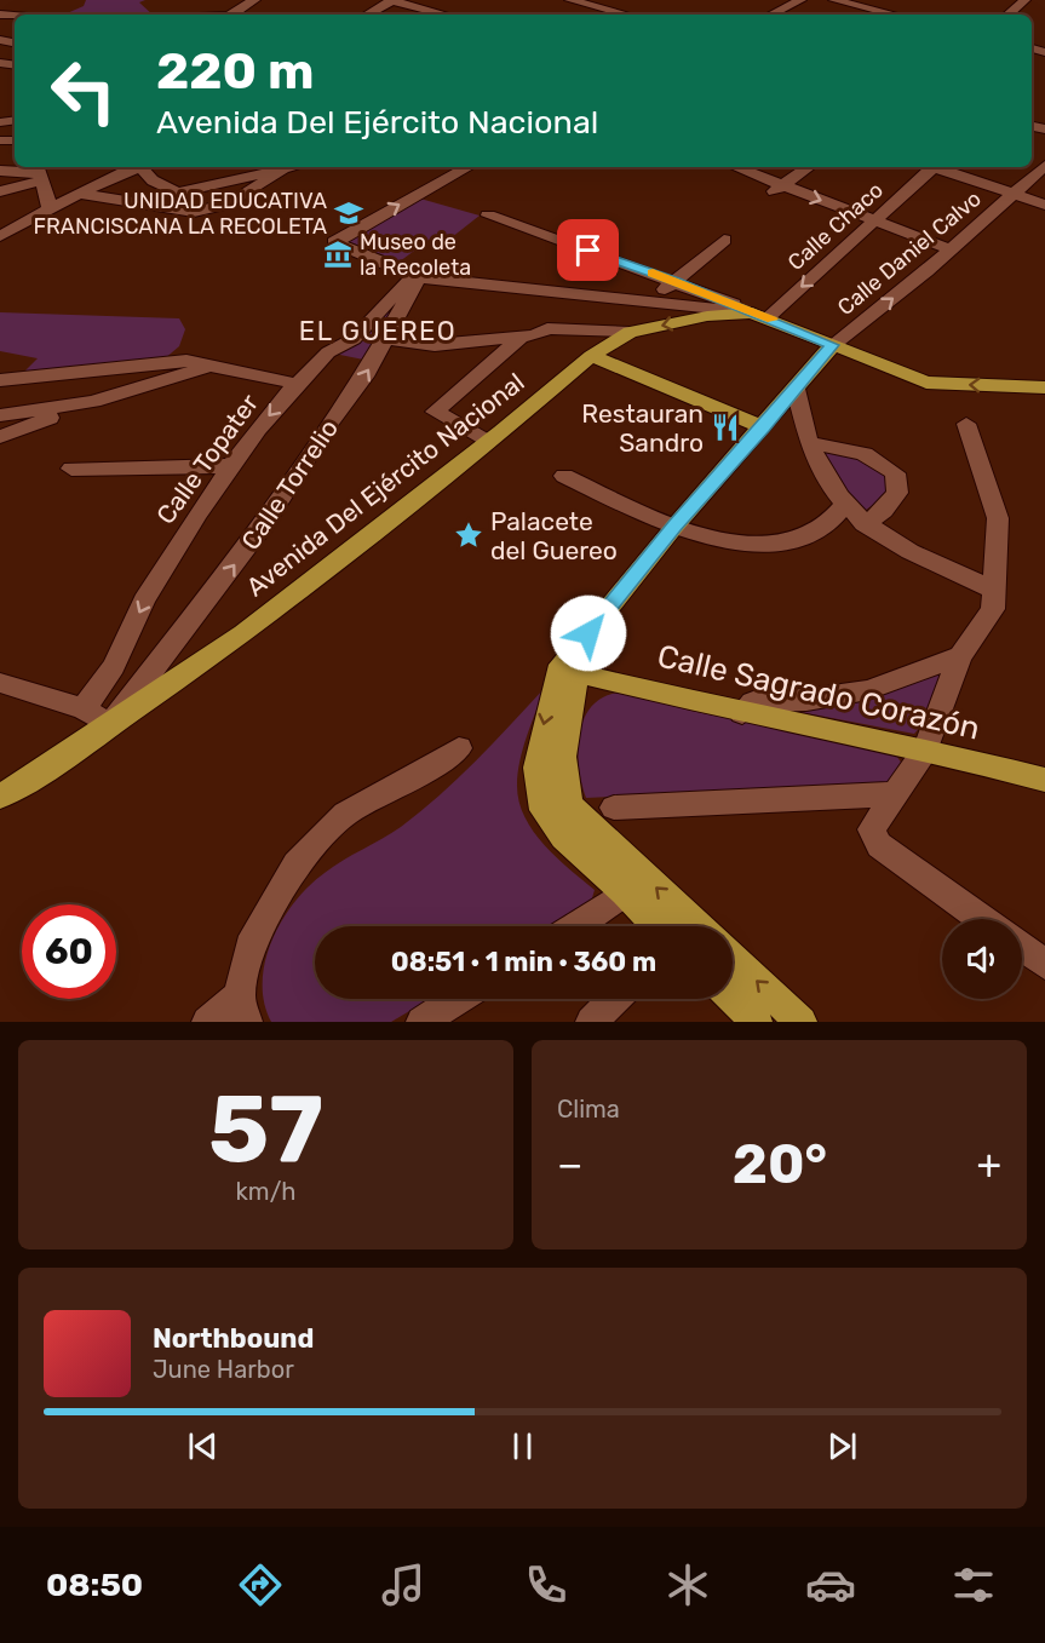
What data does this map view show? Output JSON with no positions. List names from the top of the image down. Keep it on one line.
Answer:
{"streets":{"main road":["Avenida Del Ejército Nacional","Calle Sagrado Corazón"],"street":["Calle Chaco","Calle Daniel Calvo","Calle Topater","Calle Torrelio"]},"crossings":[["Calle Chaco","Avenida Del Ejército Nacional"],["Calle Daniel Calvo","Avenida Del Ejército Nacional"],["Calle Topater","Calle Torrelio"],["Calle Torrelio","Avenida Del Ejército Nacional"]],"one_way":["Calle Daniel Calvo","Calle Topater","Calle Torrelio"],"districts":["EL GUEREO"],"places":{"school or university":["UNIDAD EDUCATIVA FRANCISCANA LA RECOLETA"],"museum":["Museo de la Recoleta"],"restaurant":["Restauran Sandro"],"place":["Palacete del Guereo"]},"page":{"turn":["220 m","Avenida Del Ejército Nacional"],"limit":"60","trip":"08:51 · 1 min · 360 m","tile":[["57","km/h"],"Clima"],"heat":["−","20°","+"],"song":["Northbound","June Harbor"],"tabs":"08:50"}}
